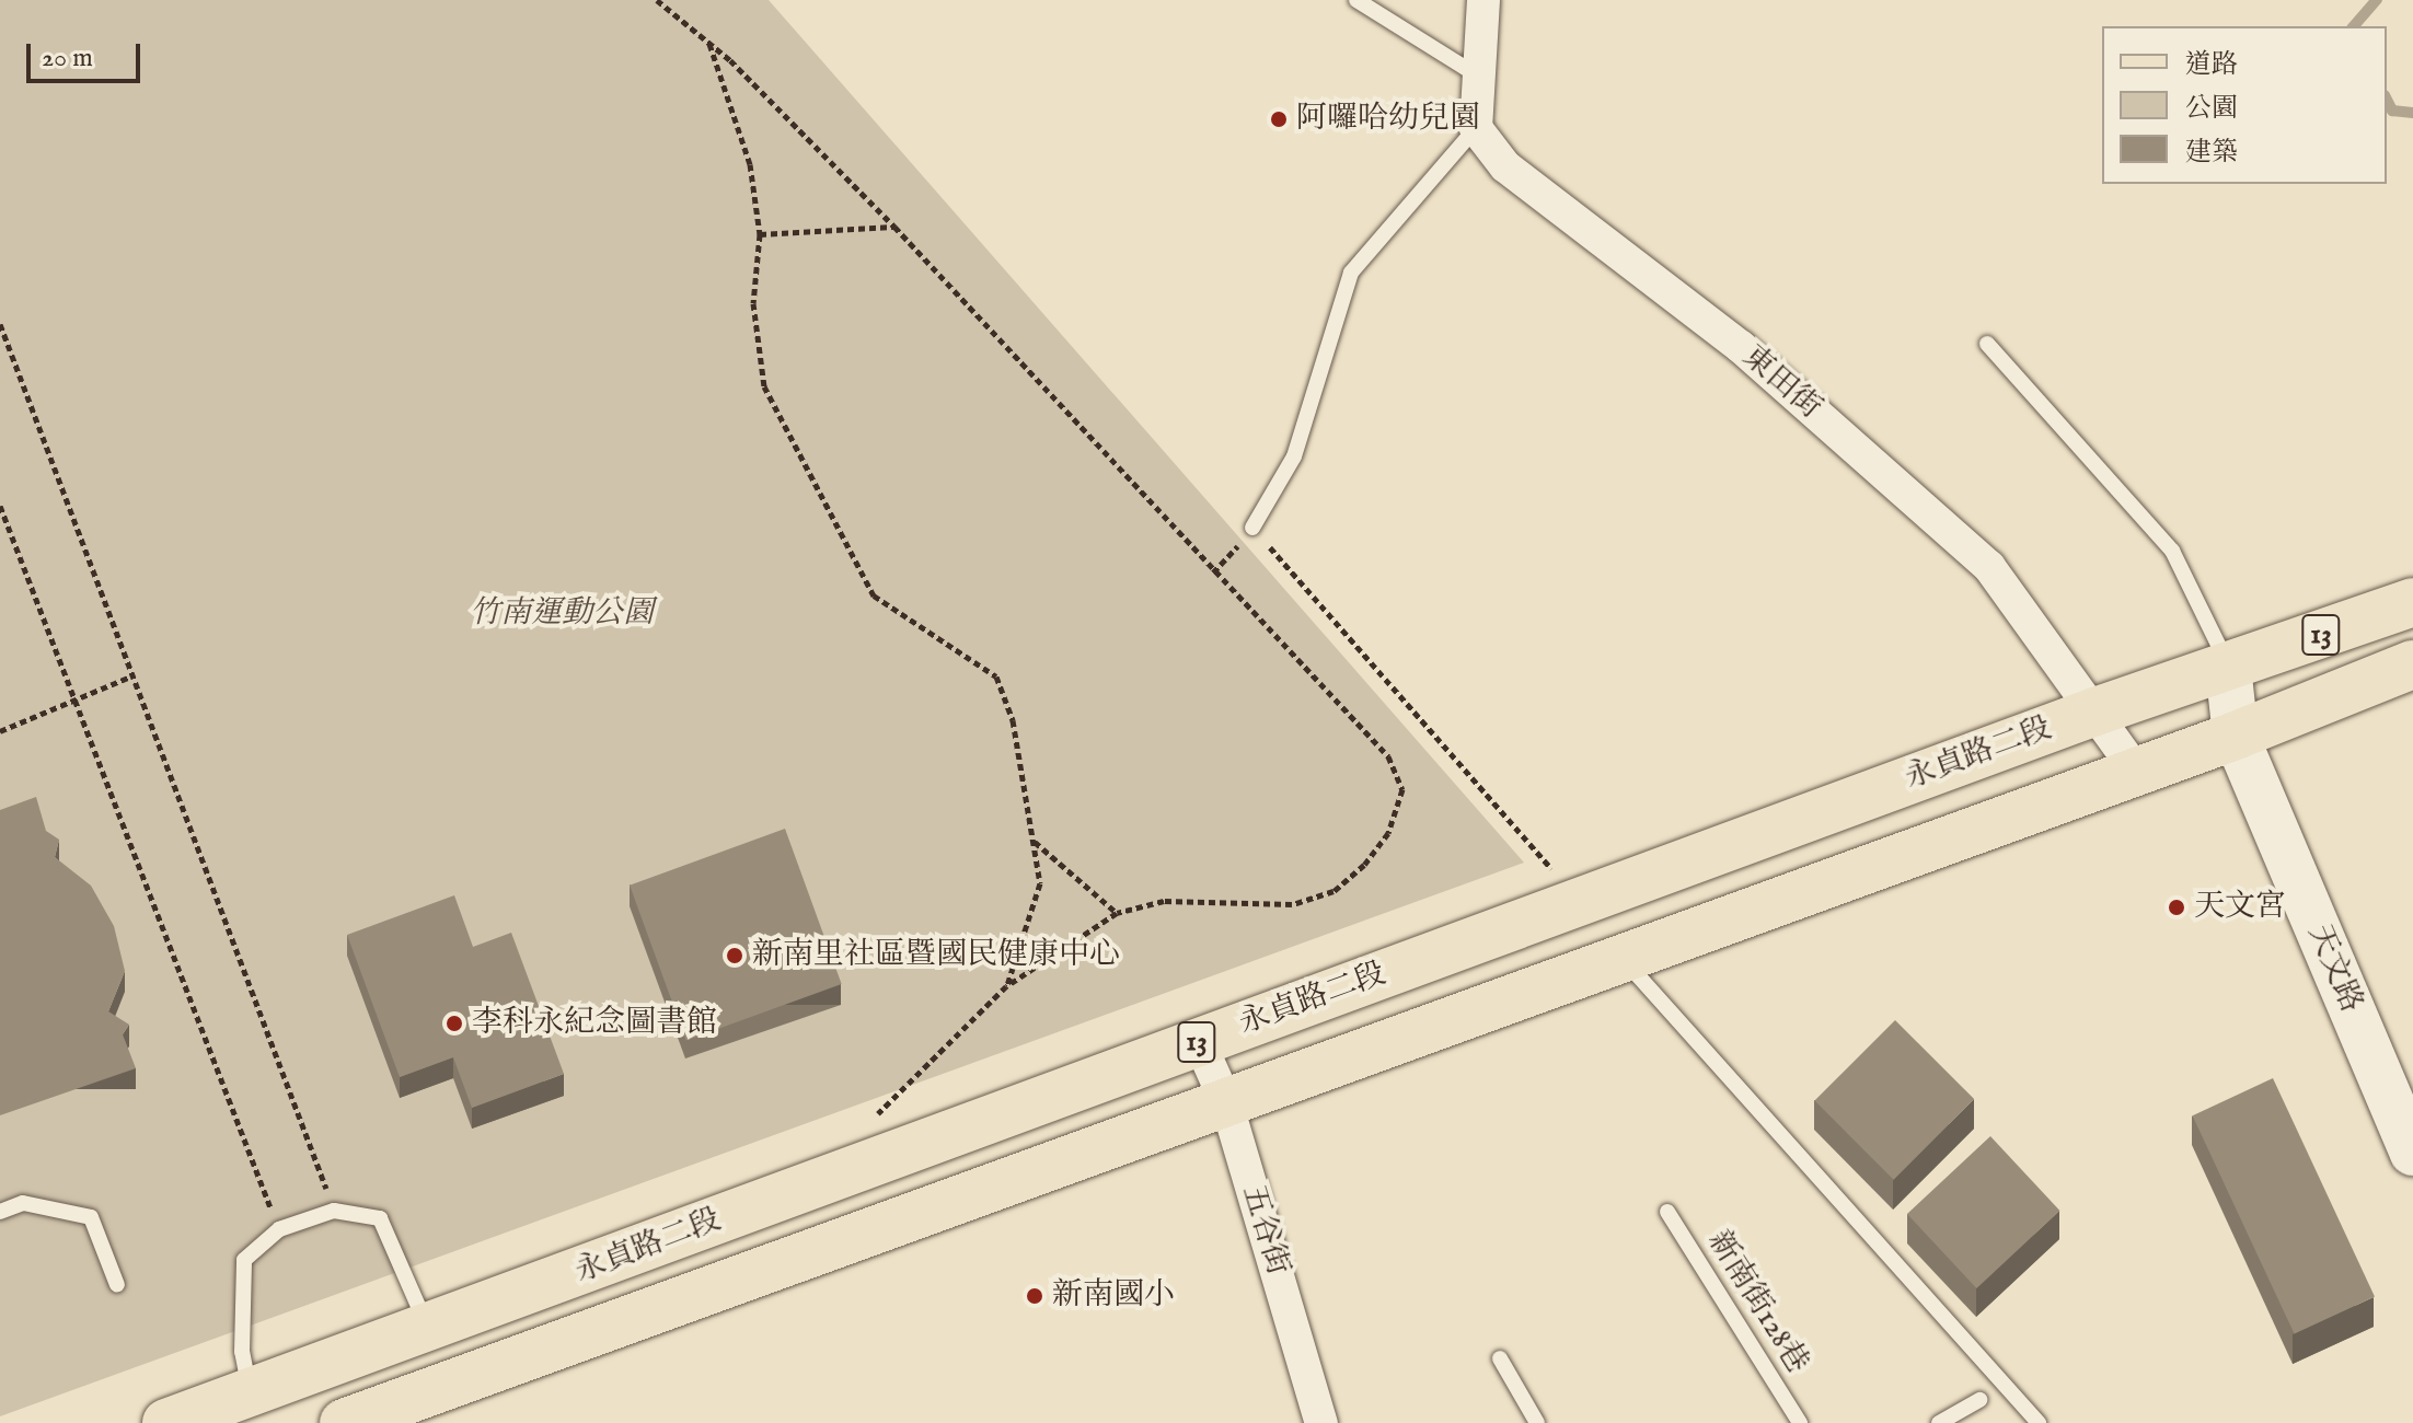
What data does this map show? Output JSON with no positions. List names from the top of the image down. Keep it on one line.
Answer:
{"streets":{"main road":["13","永貞路二段"],"street":["東田街","天文路","五谷街"],"lane":["新南街128巷"]},"crossings":[["東田街","永貞路二段"],["永貞路二段","天文路"],["永貞路二段","五谷街"]],"parks":["竹南運動公園"],"places":["阿囉哈幼兒園","天文宮","新南里社區暨國民健康中心","李科永紀念圖書館","新南國小"],"legend":["道路","公園","建築"],"scale_bar":"20 m"}
